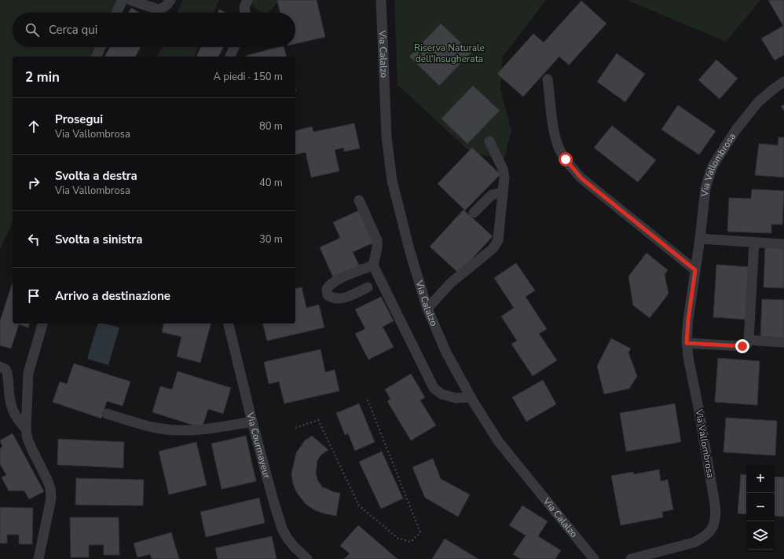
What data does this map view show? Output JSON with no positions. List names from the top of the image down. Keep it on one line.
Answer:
{"streets":{"street":["Via Calalzo","Via Vallombrosa","Via Courmayeur"]},"parks":["Riserva Naturale dell'Insugherata"],"page":{"search":"Cerca qui","heading":["2 min","A piedi · 150 m"],"list":[["Prosegui","Via Vallombrosa","80 m"],["Svolta a destra","Via Vallombrosa","40 m"],["Svolta a sinistra","30 m"],"Arrivo a destinazione"],"map_buttons":["+","−"]}}
